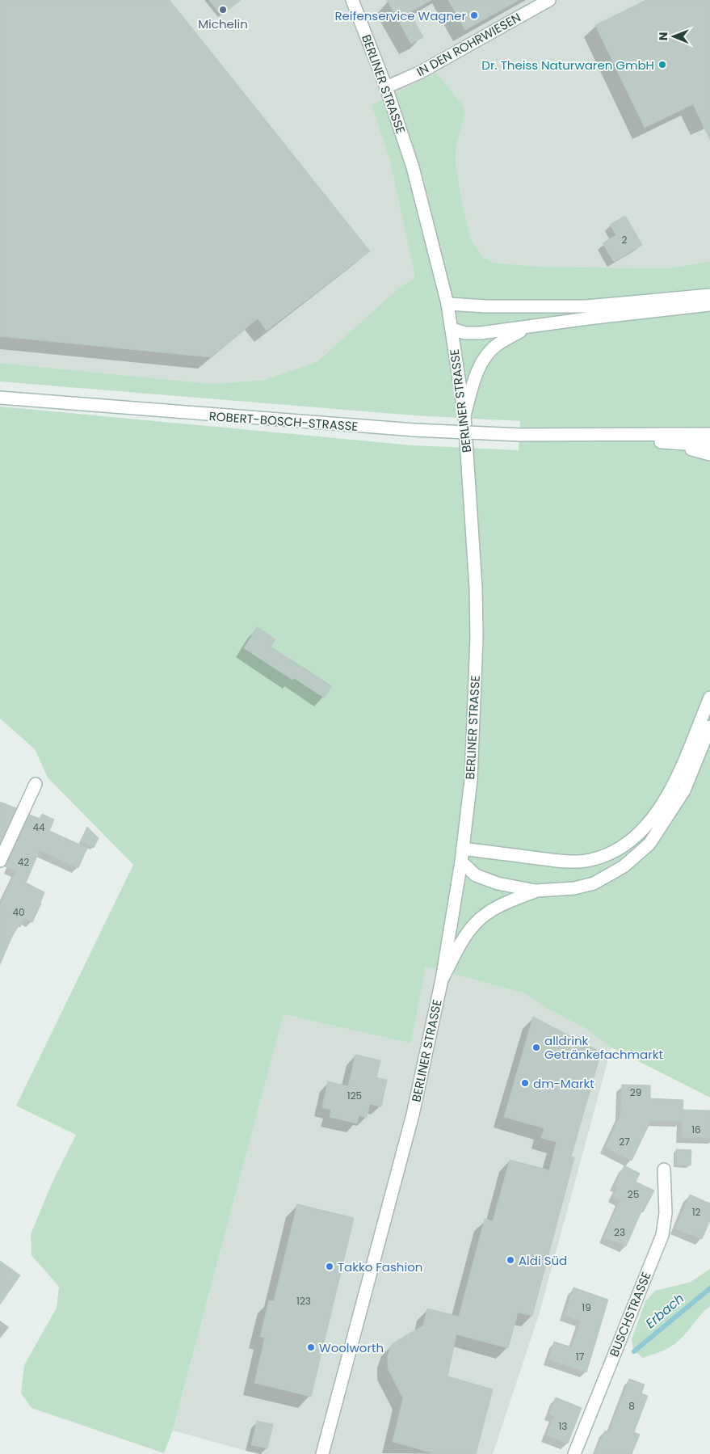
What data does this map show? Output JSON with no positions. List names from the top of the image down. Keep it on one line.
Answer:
{"streets":{"main road":["IN DEN ROHRWIESEN","BERLINER STRASSE","ROBERT-BOSCH-STRASSE","BUSCHSTRASSE"]},"crossings":[["IN DEN ROHRWIESEN","BERLINER STRASSE"]],"water":["Erbach"],"places":["Michelin","Reifenservice Wagner","Dr. Theiss Naturwaren GmbH","alldrink Getränkefachmarkt","dm-Markt","Aldi Süd","Takko Fashion","Woolworth"],"house_numbers":["2","44","42","40","29","125","16","27","25","12","23","123","19","17","8","13"],"north":"left"}
